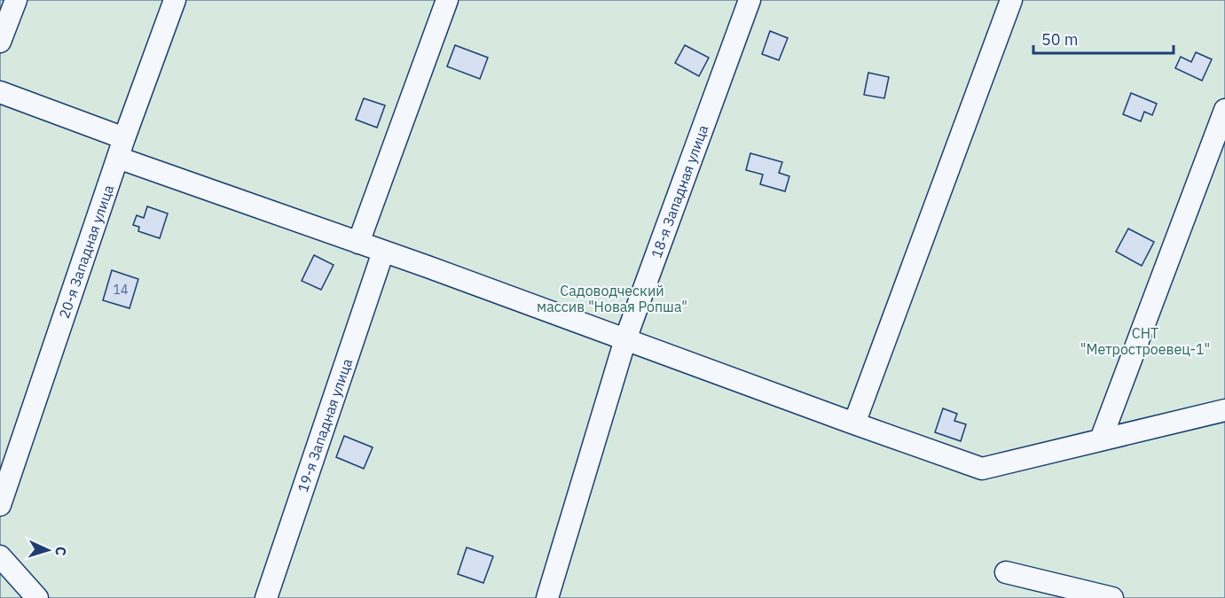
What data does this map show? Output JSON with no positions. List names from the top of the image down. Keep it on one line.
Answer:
{"streets":{"street":["18-я Западная улица","20-я Западная улица","19-я Западная улица"]},"parks":["Садоводческий массив \"Новая Ропша\"","СНТ \"Метростроевец-1\""],"house_numbers":["14"],"scale_bar":"50 m","north":"right"}
